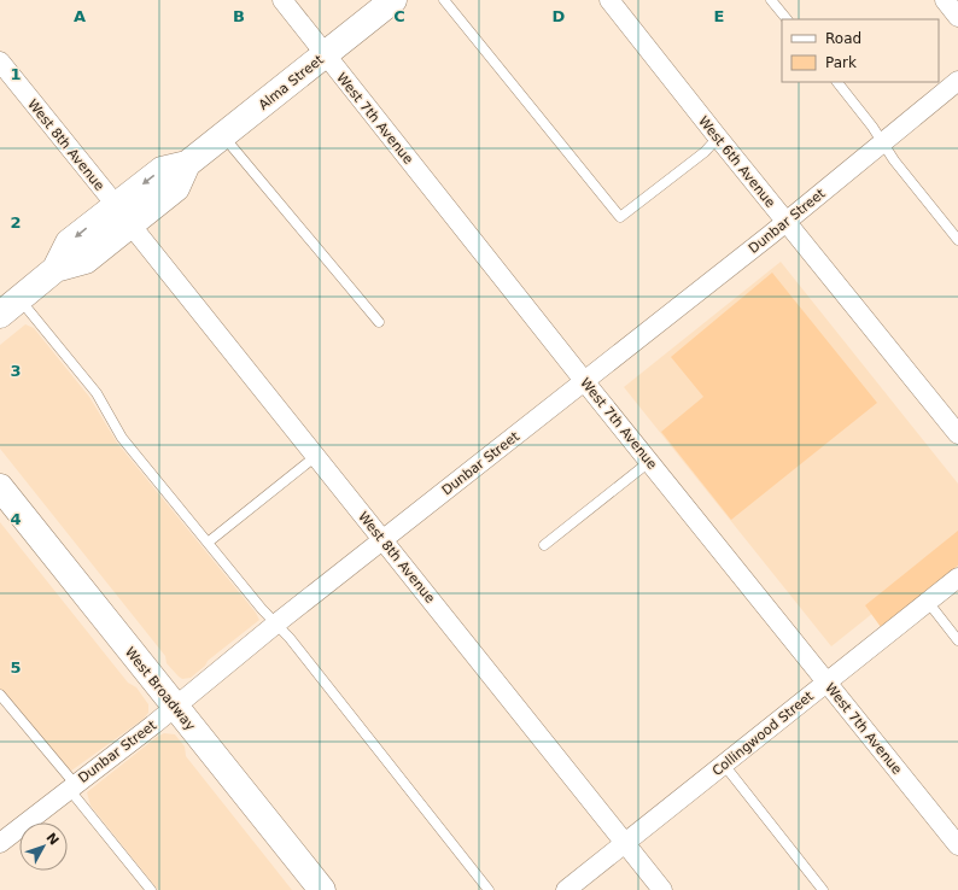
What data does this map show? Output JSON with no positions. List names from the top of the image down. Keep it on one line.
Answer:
{"streets":{"main road":["Alma Street","West Broadway"],"street":["West 7th Avenue","West 8th Avenue","West 6th Avenue","Dunbar Street","Collingwood Street"]},"crossings":[["Alma Street","West 7th Avenue"],["Alma Street","West 8th Avenue"],["West 7th Avenue","Dunbar Street"],["West 7th Avenue","Collingwood Street"],["West 8th Avenue","Dunbar Street"],["West 8th Avenue","Collingwood Street"],["West 6th Avenue","Dunbar Street"],["Dunbar Street","West Broadway"]],"legend":["Road","Park"],"north":"top right","grid":{"columns":["A","B","C","D","E"],"rows":["1","2","3","4","5"]}}
